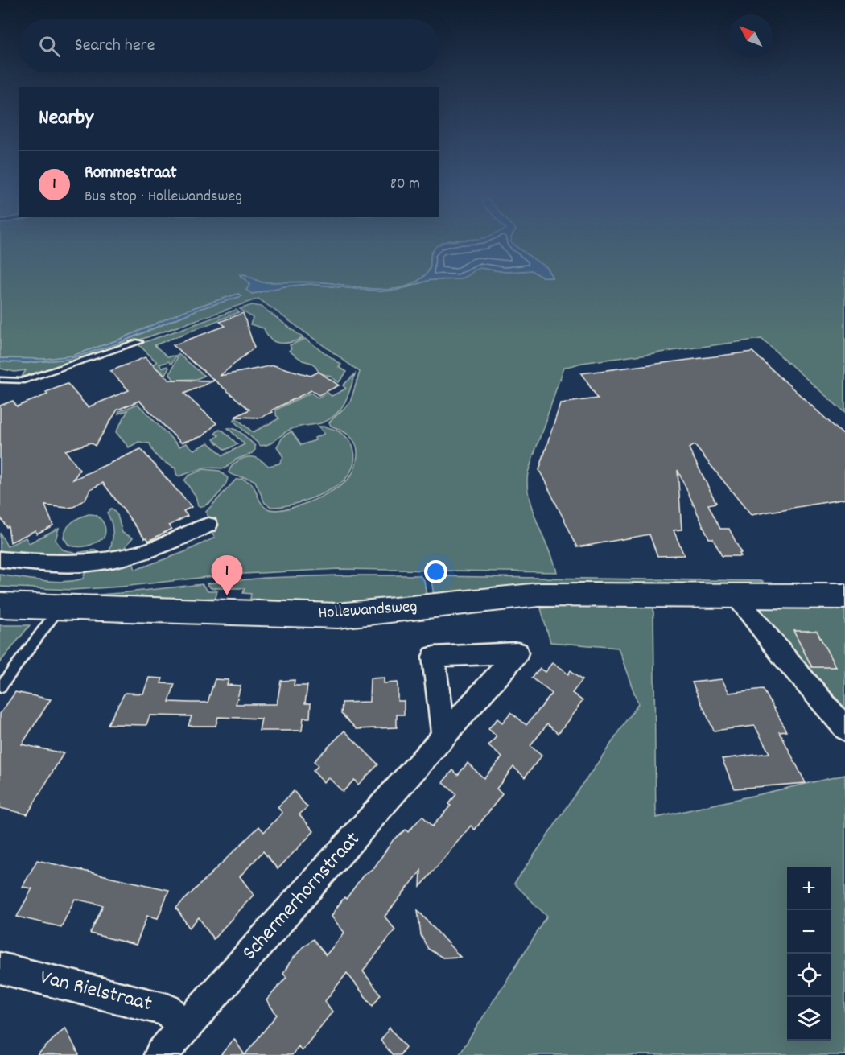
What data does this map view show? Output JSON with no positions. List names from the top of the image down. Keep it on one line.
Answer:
{"streets":{"main road":["Hollewandsweg"],"street":["Schermerhornstraat","Van Rielstraat"]},"crossings":[["Schermerhornstraat","Van Rielstraat"]],"north":"top left","page":{"search":"Search here","heading":"Nearby","list":[{"mark":"1","name":"Rommestraat","note":"Bus stop · Hollewandsweg","value":"80 m"}],"pins":"1","map_buttons":["+","−"]}}
